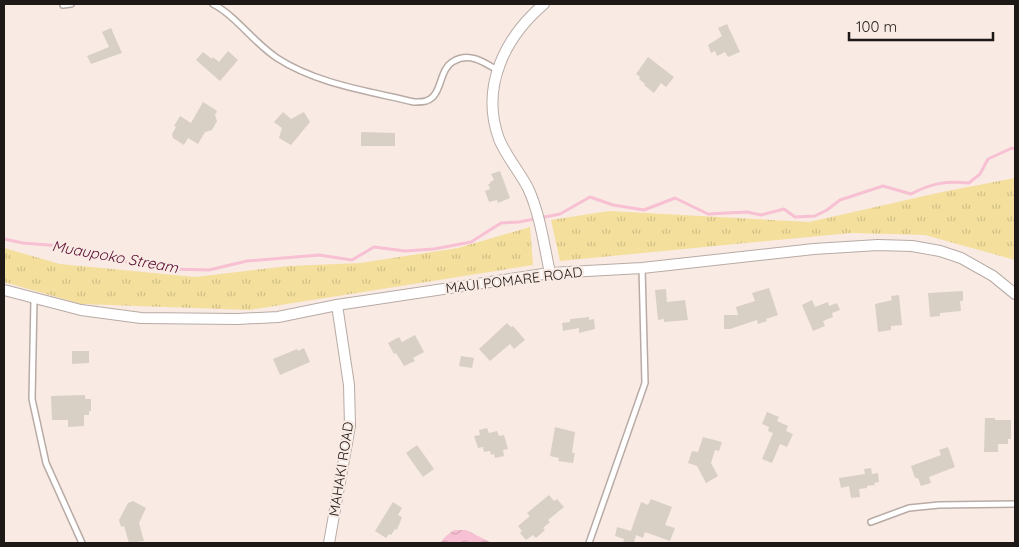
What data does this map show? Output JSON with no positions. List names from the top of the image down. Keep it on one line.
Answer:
{"streets":{"street":["MAUI POMARE ROAD","MAHAKI ROAD"]},"crossings":[["MAUI POMARE ROAD","MAHAKI ROAD"]],"water":["Muaupoko Stream"],"scale_bar":"100 m"}
